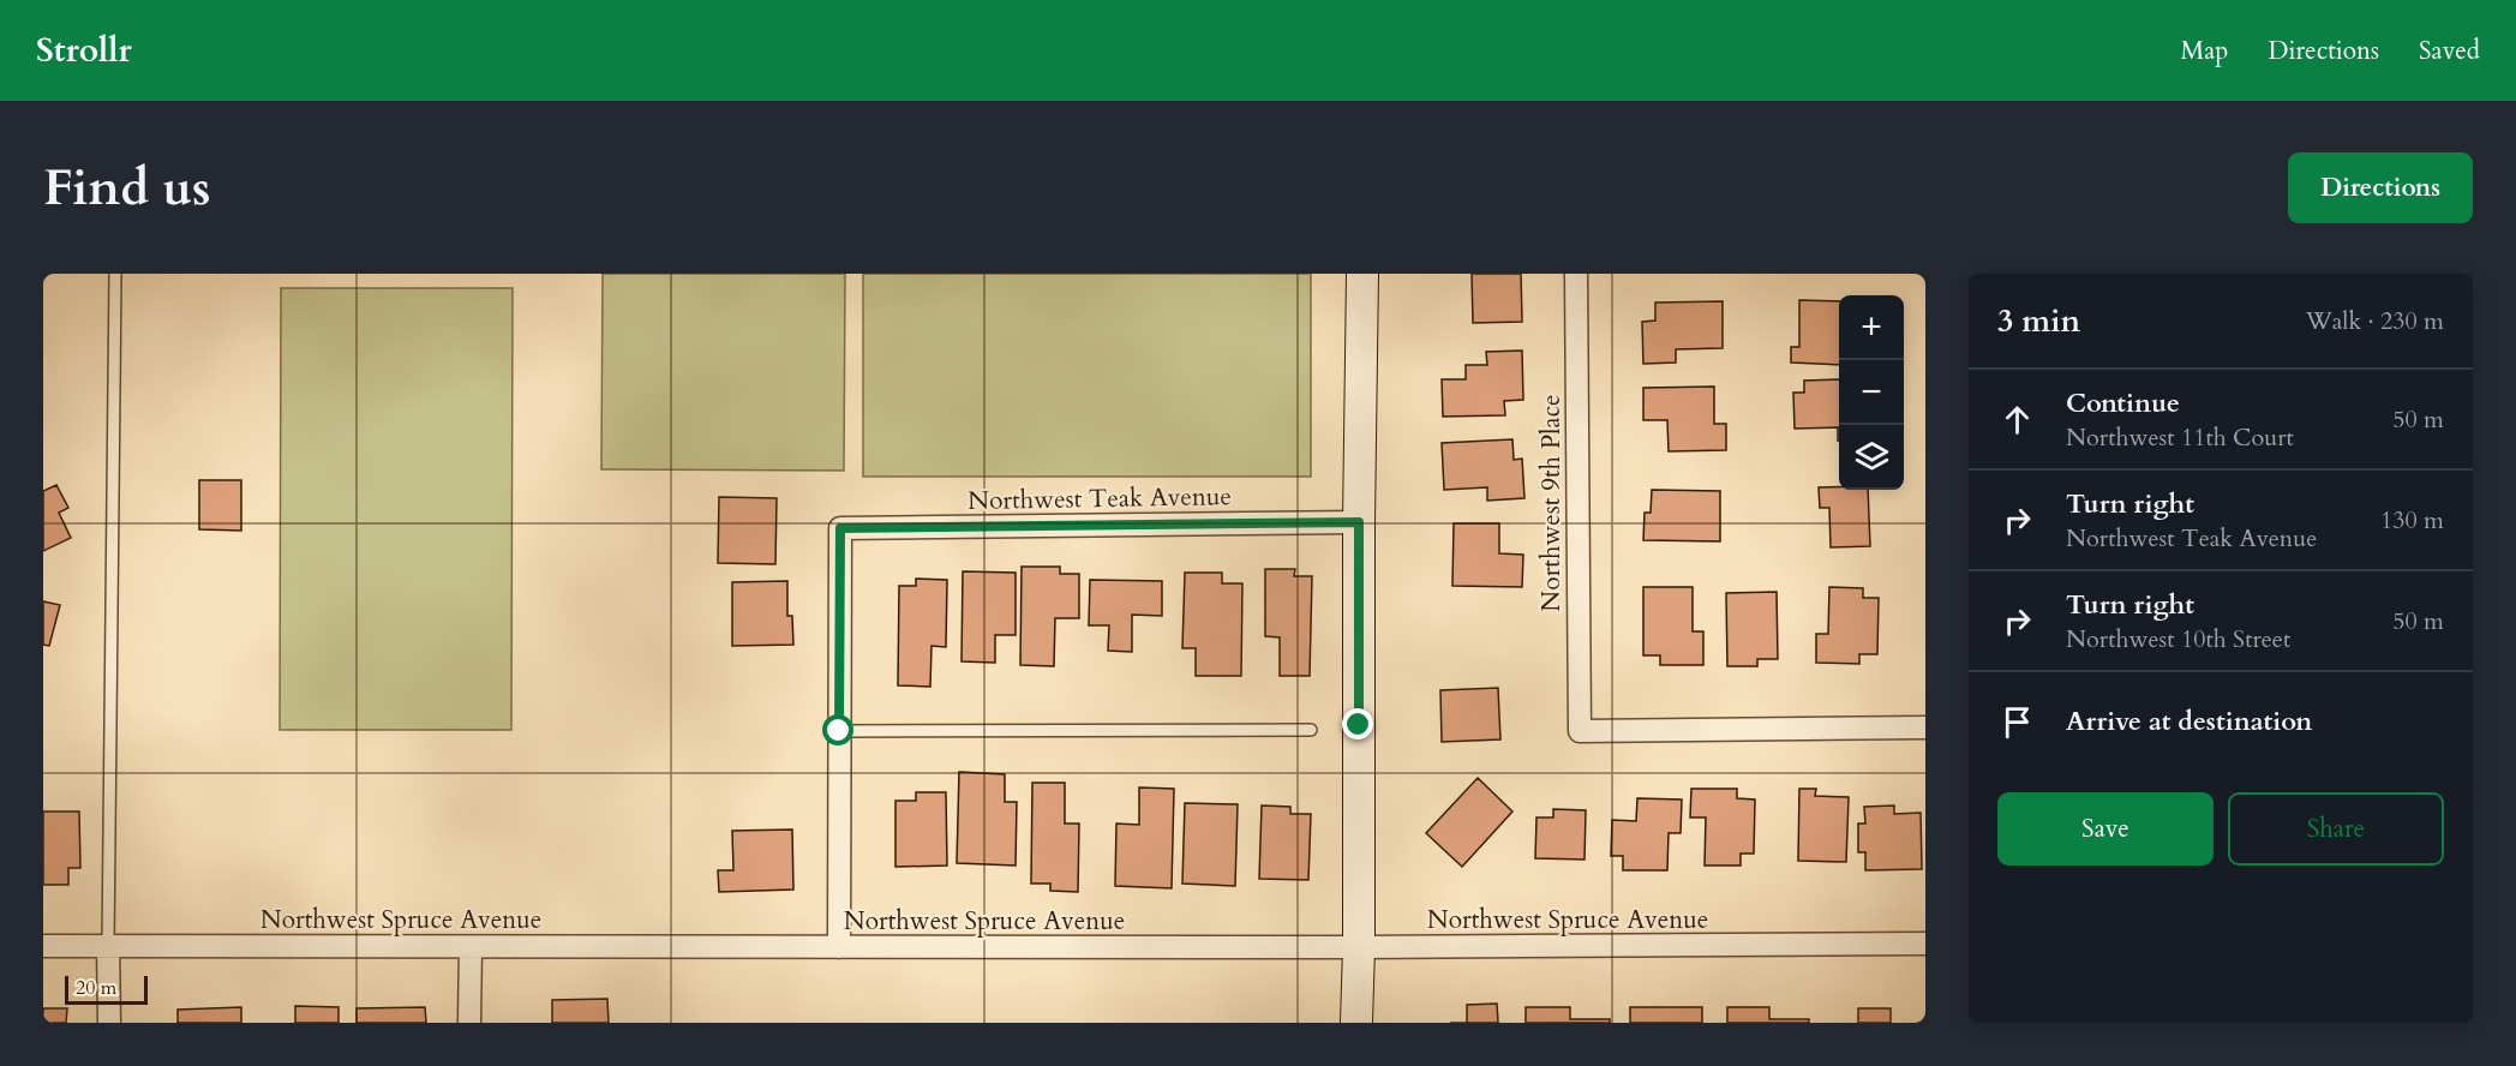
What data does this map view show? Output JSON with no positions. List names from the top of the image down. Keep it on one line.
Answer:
{"streets":{"street":["Northwest Teak Avenue","Northwest 9th Place","Northwest Spruce Avenue"]},"scale_bar":"20 m","page":{"header":"Strollr","nav":["Map","Directions","Saved"],"buttons":["Directions",["Save","Share"]],"title":"Find us","heading":["3 min","Walk · 230 m"],"map_buttons":["+","−"],"list":[["Continue","Northwest 11th Court","50 m"],["Turn right","Northwest Teak Avenue","130 m"],["Turn right","Northwest 10th Street","50 m"],"Arrive at destination"],"scale":"20 m"}}
